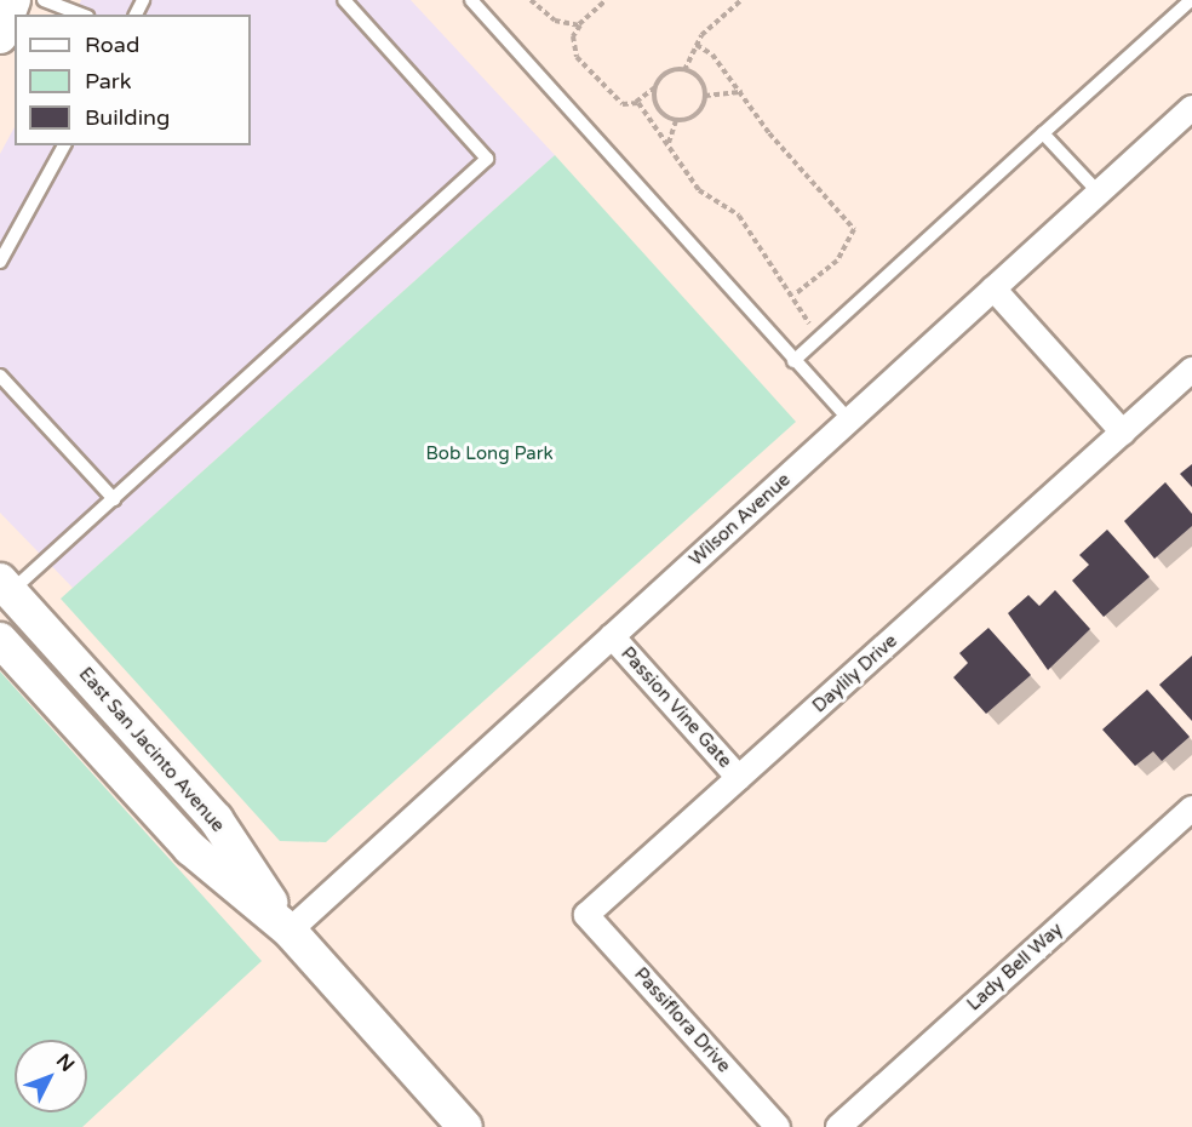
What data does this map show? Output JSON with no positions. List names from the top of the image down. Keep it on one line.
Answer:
{"streets":{"main road":["East San Jacinto Avenue"],"street":["Wilson Avenue","Daylily Drive","Passion Vine Gate","Lady Bell Way","Passiflora Drive"]},"crossings":[["Wilson Avenue","Passion Vine Gate"],["Wilson Avenue","East San Jacinto Avenue"],["Daylily Drive","Passion Vine Gate"],["Daylily Drive","Passiflora Drive"]],"parks":["Bob Long Park"],"legend":["Road","Park","Building"],"north":"top right"}
